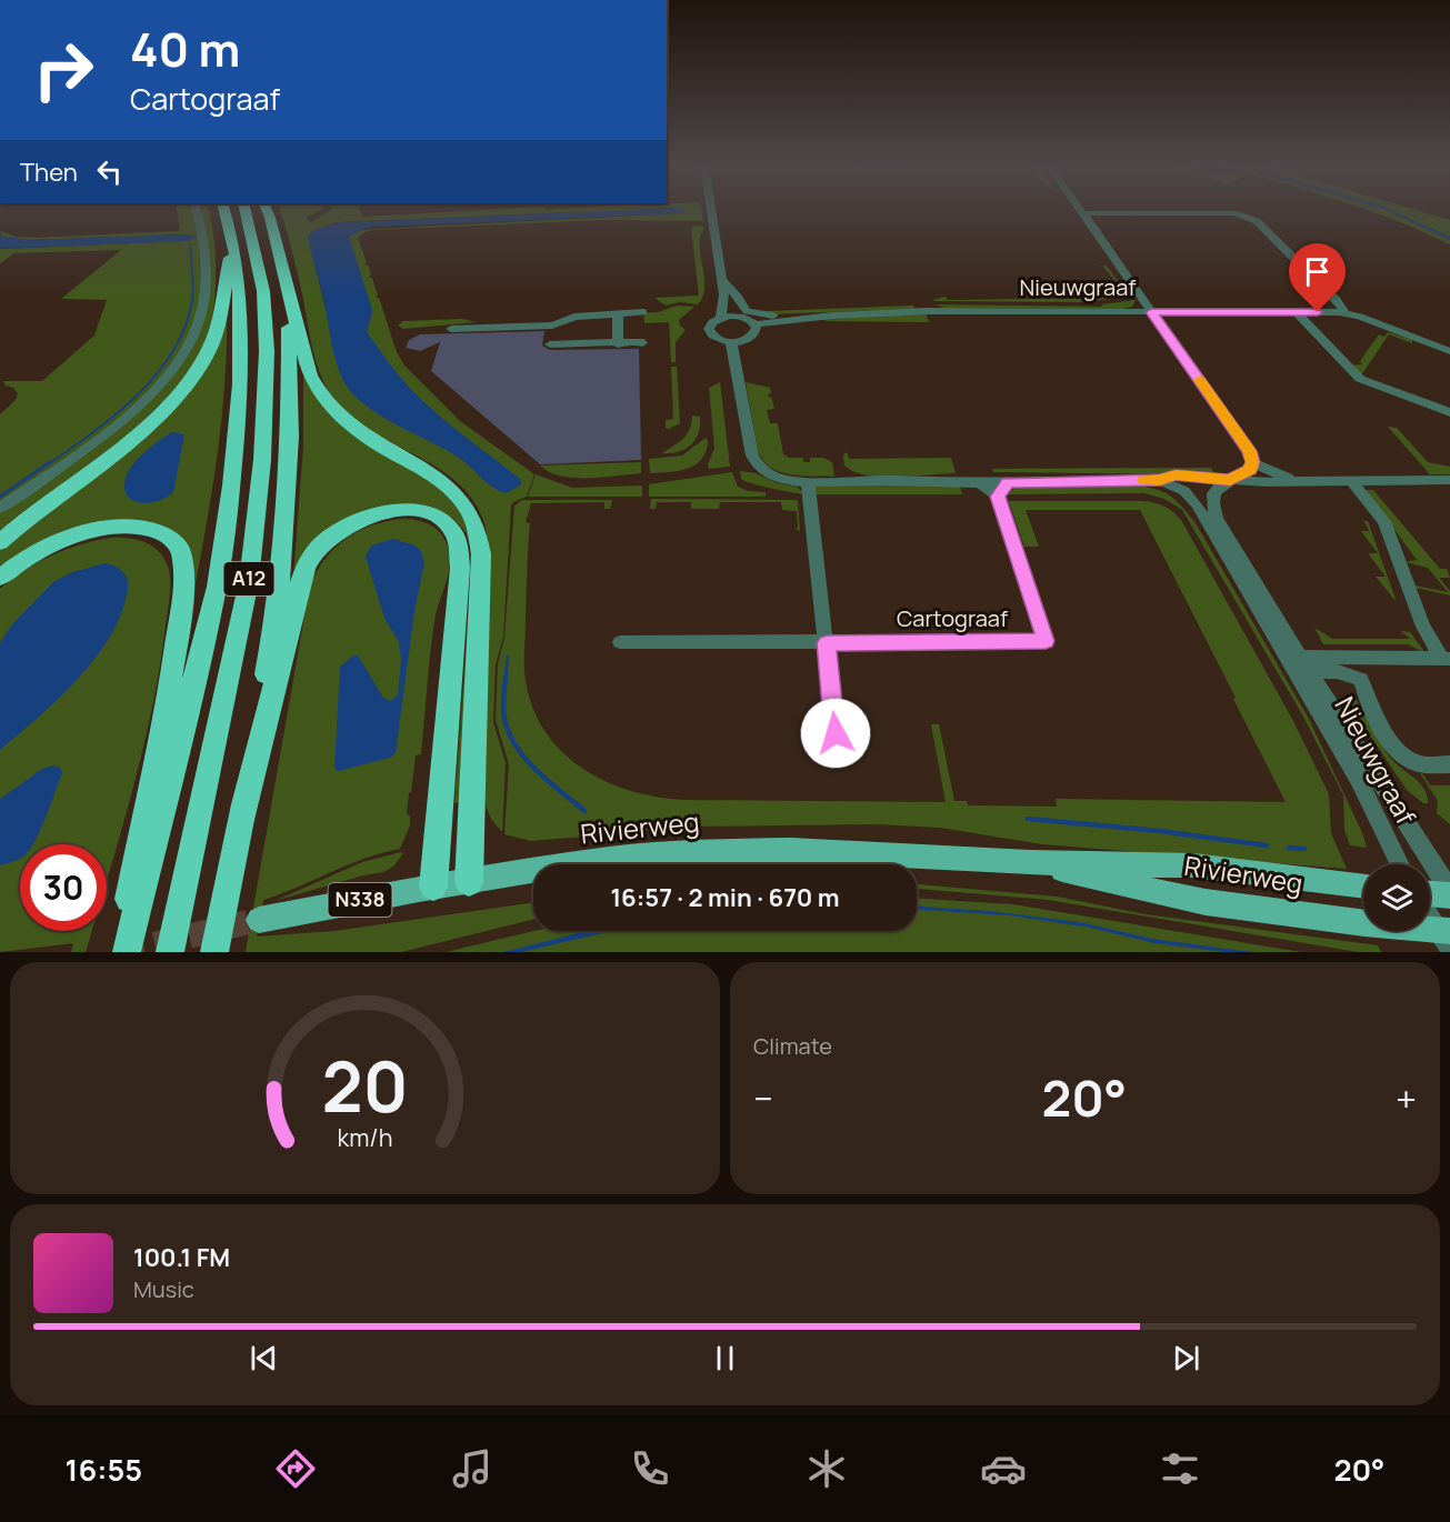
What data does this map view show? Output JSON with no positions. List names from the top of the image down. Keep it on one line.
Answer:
{"streets":{"highway":["A12"],"main road":["Rivierweg","N338"],"street":["Nieuwgraaf","Cartograaf"]},"crossings":[["Nieuwgraaf","Cartograaf"],["A12","Rivierweg"]],"page":{"turn":["40 m","Cartograaf"],"then":"Then","limit":"30","trip":"16:57 · 2 min · 670 m","tile":"Climate","heat":["−","20°","+"],"song":["100.1 FM","Music"],"tabs":["16:55","20°"],"gauge":["20","km/h"]}}
